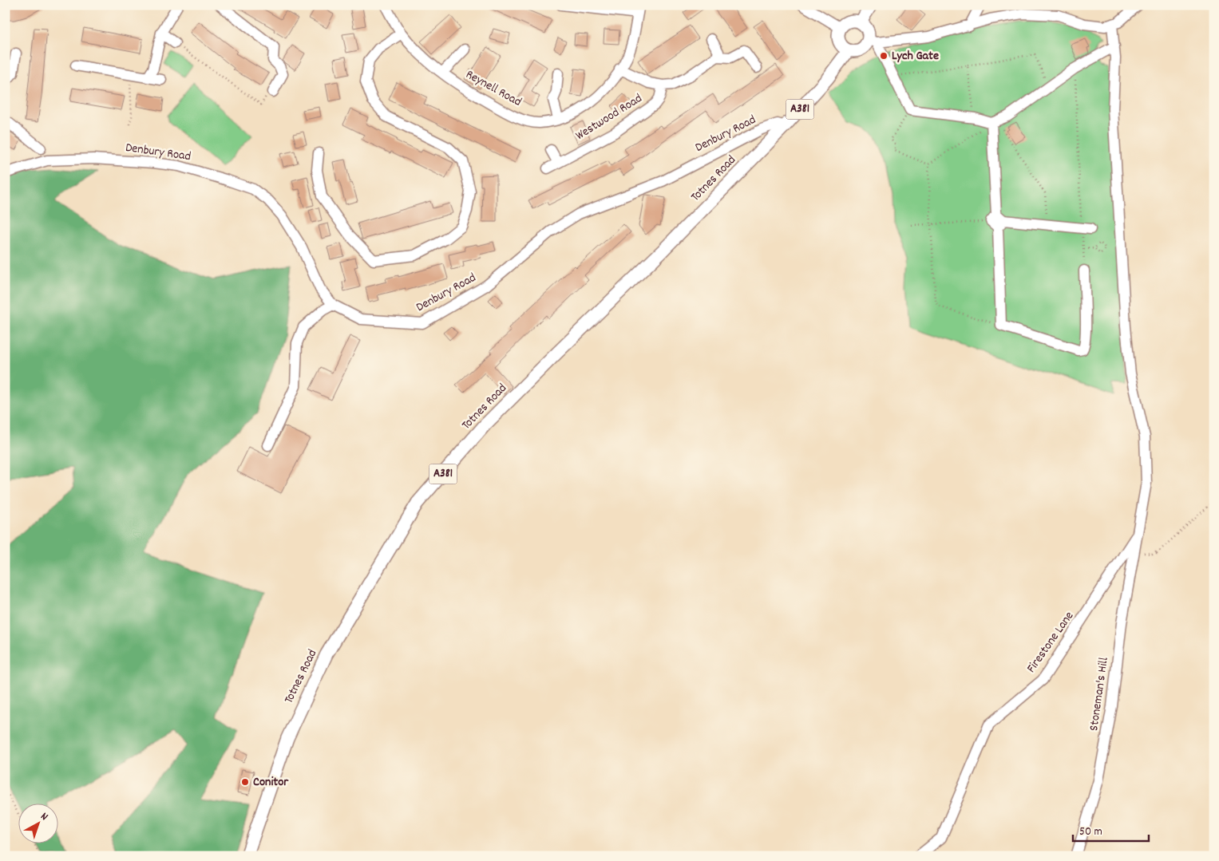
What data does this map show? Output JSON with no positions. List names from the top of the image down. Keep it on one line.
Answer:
{"streets":{"main road":["A381","Totnes Road"],"street":["Reynell Road","Westwood Road","Denbury Road","Firestone Lane","Stoneman's Hill"]},"crossings":[["Reynell Road","Westwood Road"],["Denbury Road","Totnes Road"],["Firestone Lane","Stoneman's Hill"]],"places":["Lych Gate","Conitor"],"scale_bar":"50 m","north":"top right"}
